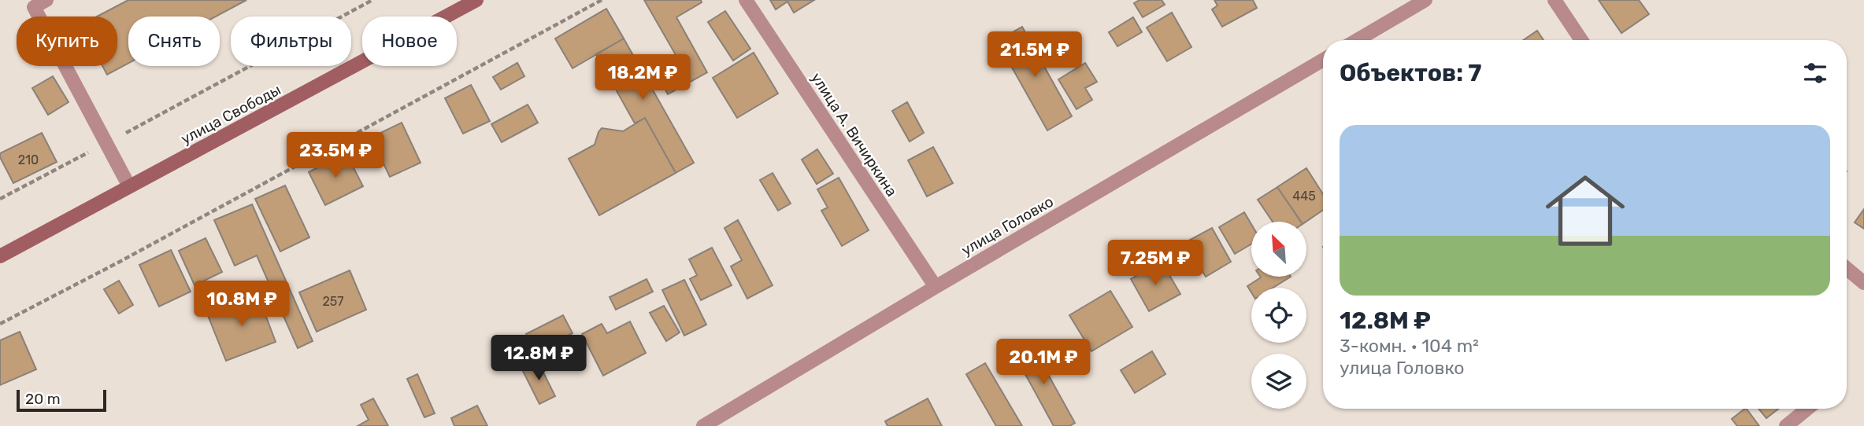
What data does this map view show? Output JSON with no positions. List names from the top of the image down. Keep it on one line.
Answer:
{"streets":{"main road":["улица Свободы"],"street":["улица А. Вичиркина","улица Головко"]},"crossings":[["улица А. Вичиркина","улица Головко"]],"house_numbers":["210","445","257"],"scale_bar":"20 m","north":"top left","page":{"chip":["Купить","Снять","Фильтры","Новое"],"price":["21.5M ₽","18.2M ₽","23.5M ₽","7.25M ₽","10.8M ₽","12.8M ₽","20.1M ₽"],"heading":"Объектов: 7","list":[{"name":"12.8M ₽","note":"3-комн. · 104 m² · улица Головко"}],"scale":"20 m"}}
